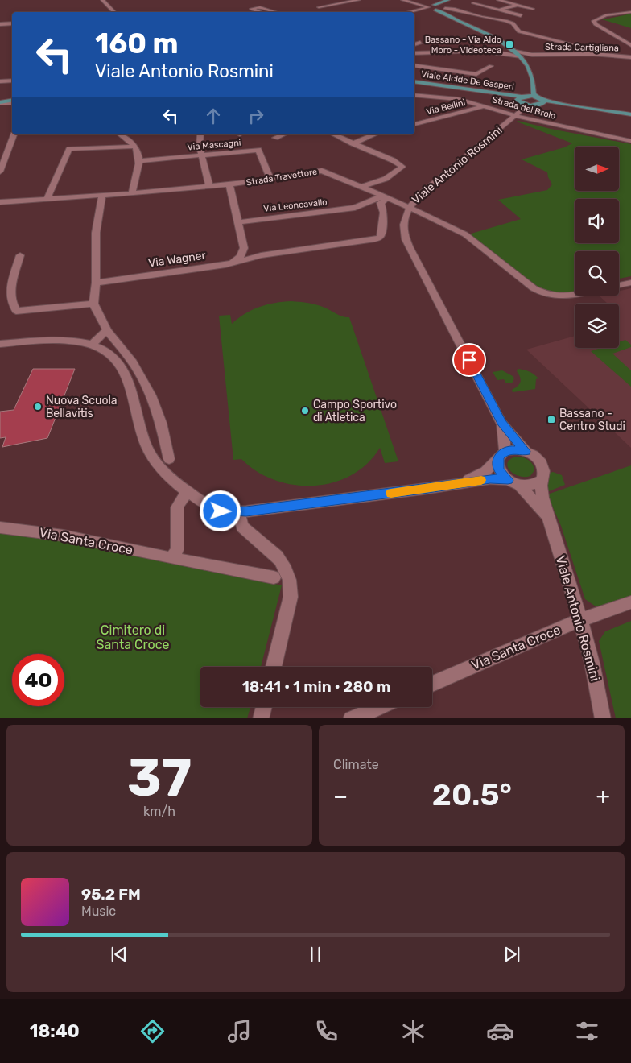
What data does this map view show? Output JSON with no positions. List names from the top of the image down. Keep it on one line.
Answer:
{"streets":{"main road":["Viale Alcide De Gasperi"],"street":["Strada Cartigliana","Via Bellini","Strada del Brolo","Via Mascagni","Viale Antonio Rosmini","Strada Travettore","Via Leoncavallo","Via Wagner","Via Santa Croce"]},"crossings":[["Viale Alcide De Gasperi","Viale Antonio Rosmini"],["Via Bellini","Strada del Brolo"],["Strada del Brolo","Viale Antonio Rosmini"],["Via Mascagni","Strada Travettore"],["Viale Antonio Rosmini","Strada Travettore"],["Viale Antonio Rosmini","Via Santa Croce"],["Strada Travettore","Via Leoncavallo"],["Strada Travettore","Via Wagner"],["Via Leoncavallo","Via Wagner"]],"parks":["Cimitero di Santa Croce"],"places":{"transit":["Bassano - Via Aldo Moro - Videoteca","Bassano - Centro Studi"],"other":["Nuova Scuola Bellavitis","Campo Sportivo di Atletica"]},"north":"right","page":{"turn":["160 m","Viale Antonio Rosmini"],"limit":"40","trip":"18:41 · 1 min · 280 m","tile":[["37","km/h"],"Climate"],"heat":["−","20.5°","+"],"song":["95.2 FM","Music"],"tabs":"18:40"}}
